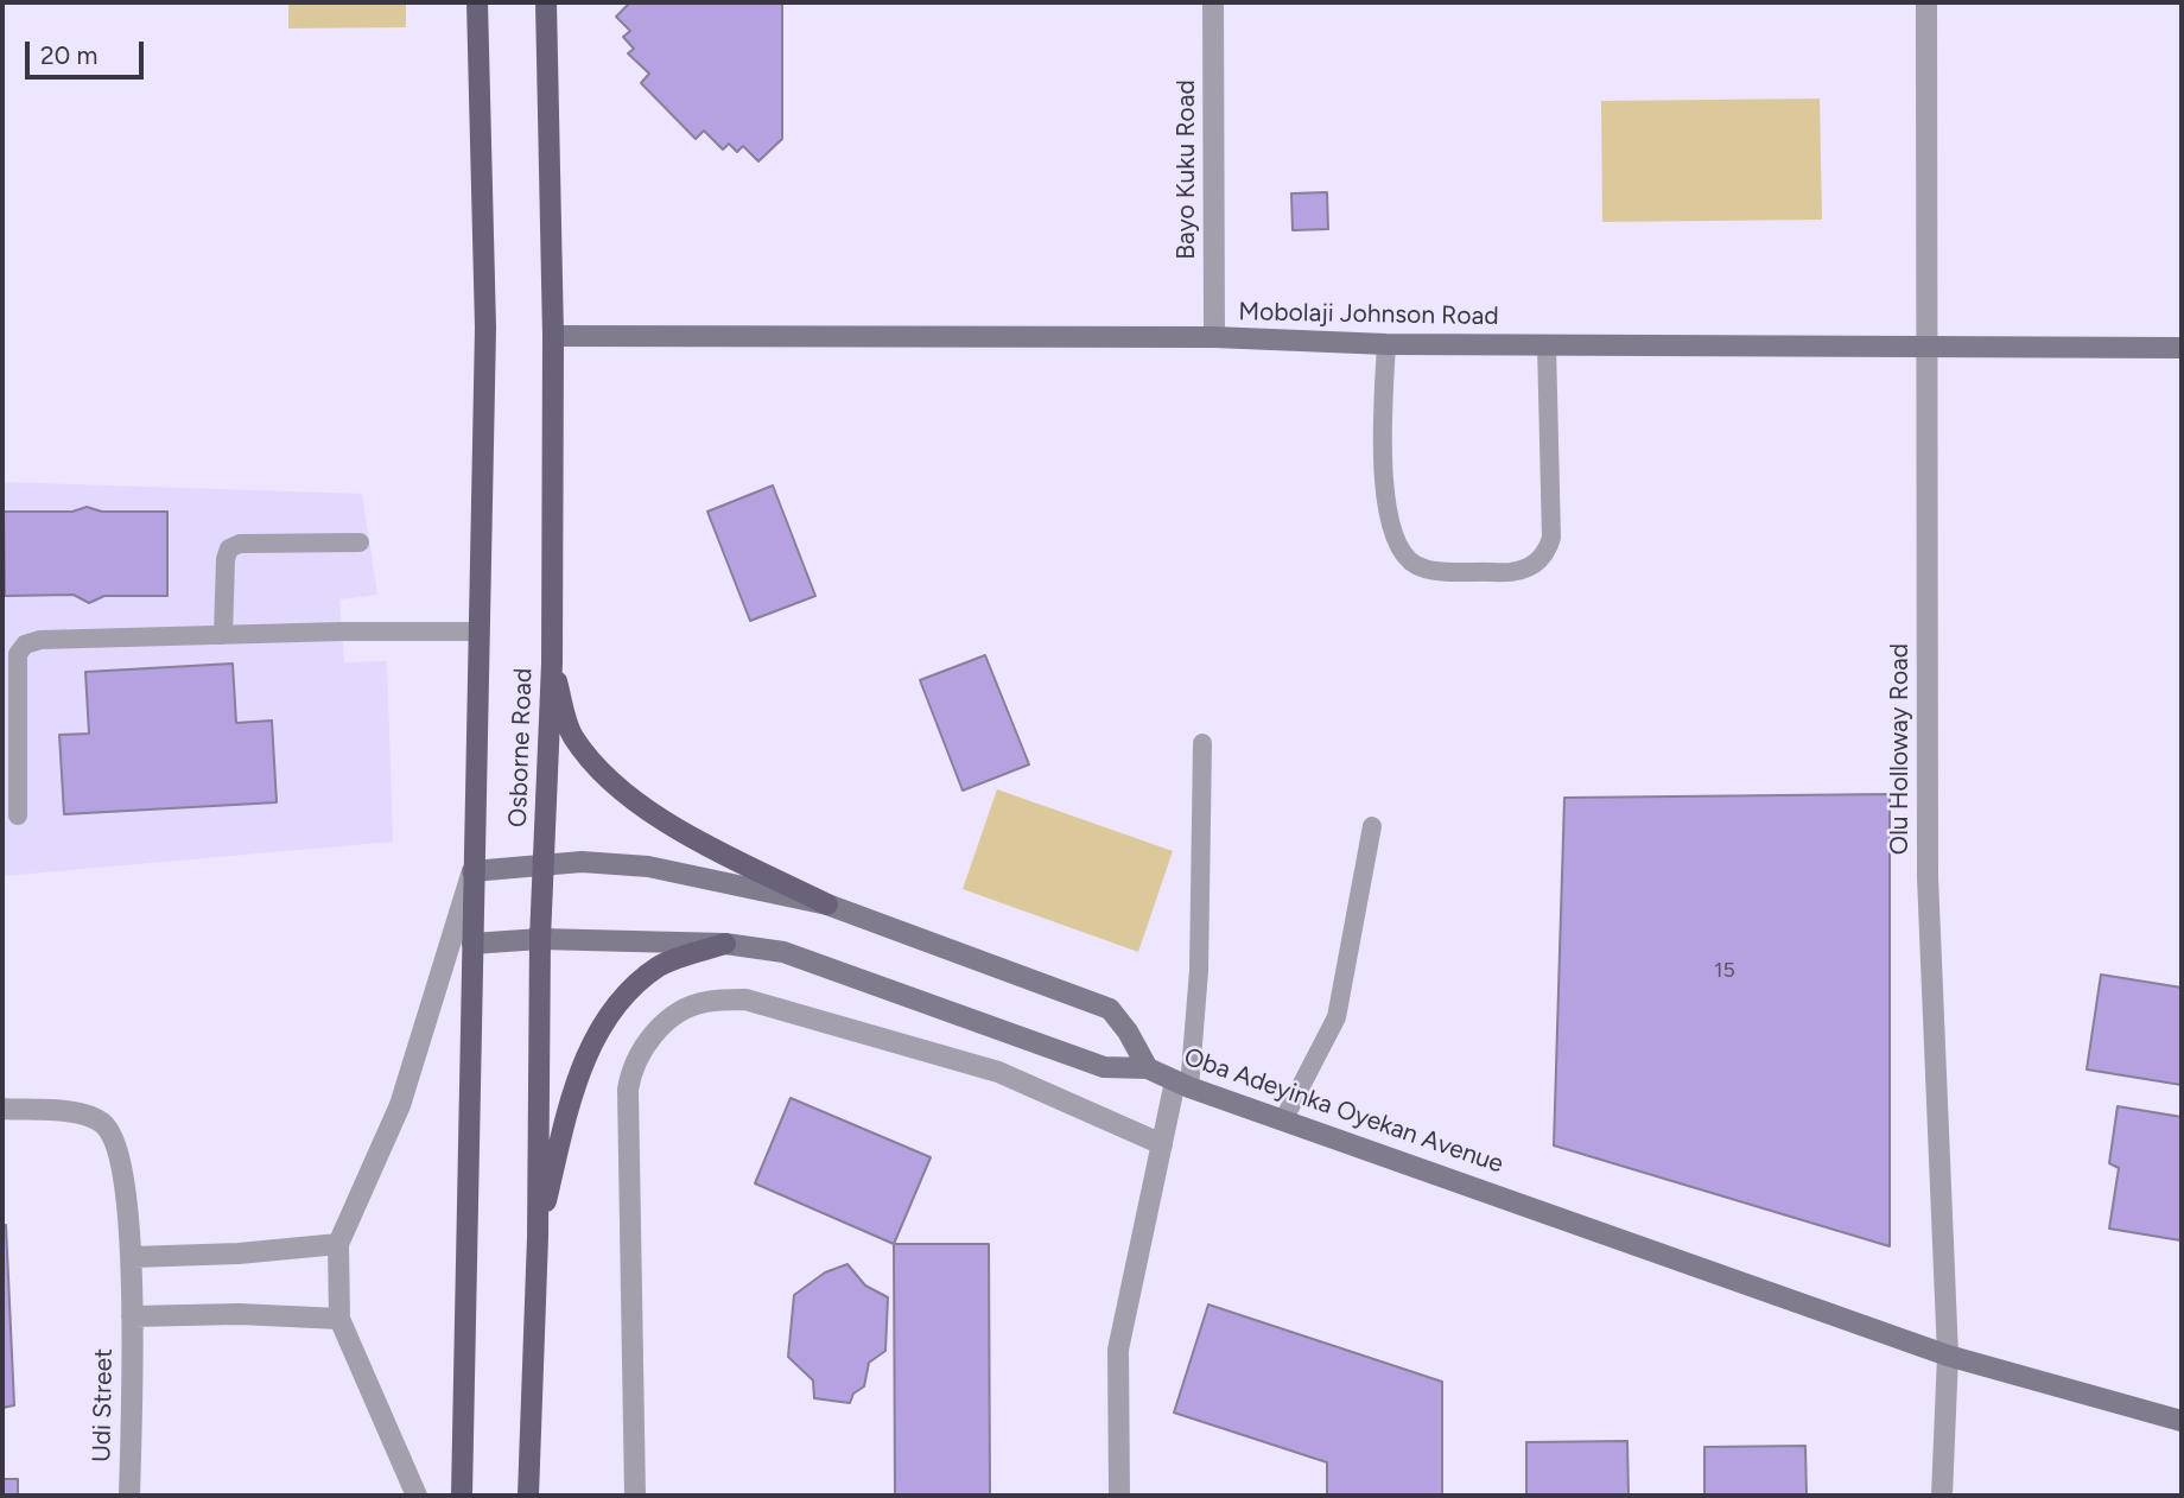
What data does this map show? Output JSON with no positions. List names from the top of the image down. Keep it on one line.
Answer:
{"streets":{"main road":["Mobolaji Johnson Road","Osborne Road","Oba Adeyinka Oyekan Avenue"],"street":["Bayo Kuku Road","Olu Holloway Road","Udi Street"]},"crossings":[["Bayo Kuku Road","Mobolaji Johnson Road"],["Mobolaji Johnson Road","Osborne Road"],["Mobolaji Johnson Road","Olu Holloway Road"],["Osborne Road","Oba Adeyinka Oyekan Avenue"],["Olu Holloway Road","Oba Adeyinka Oyekan Avenue"]],"house_numbers":["15"],"scale_bar":"20 m"}
